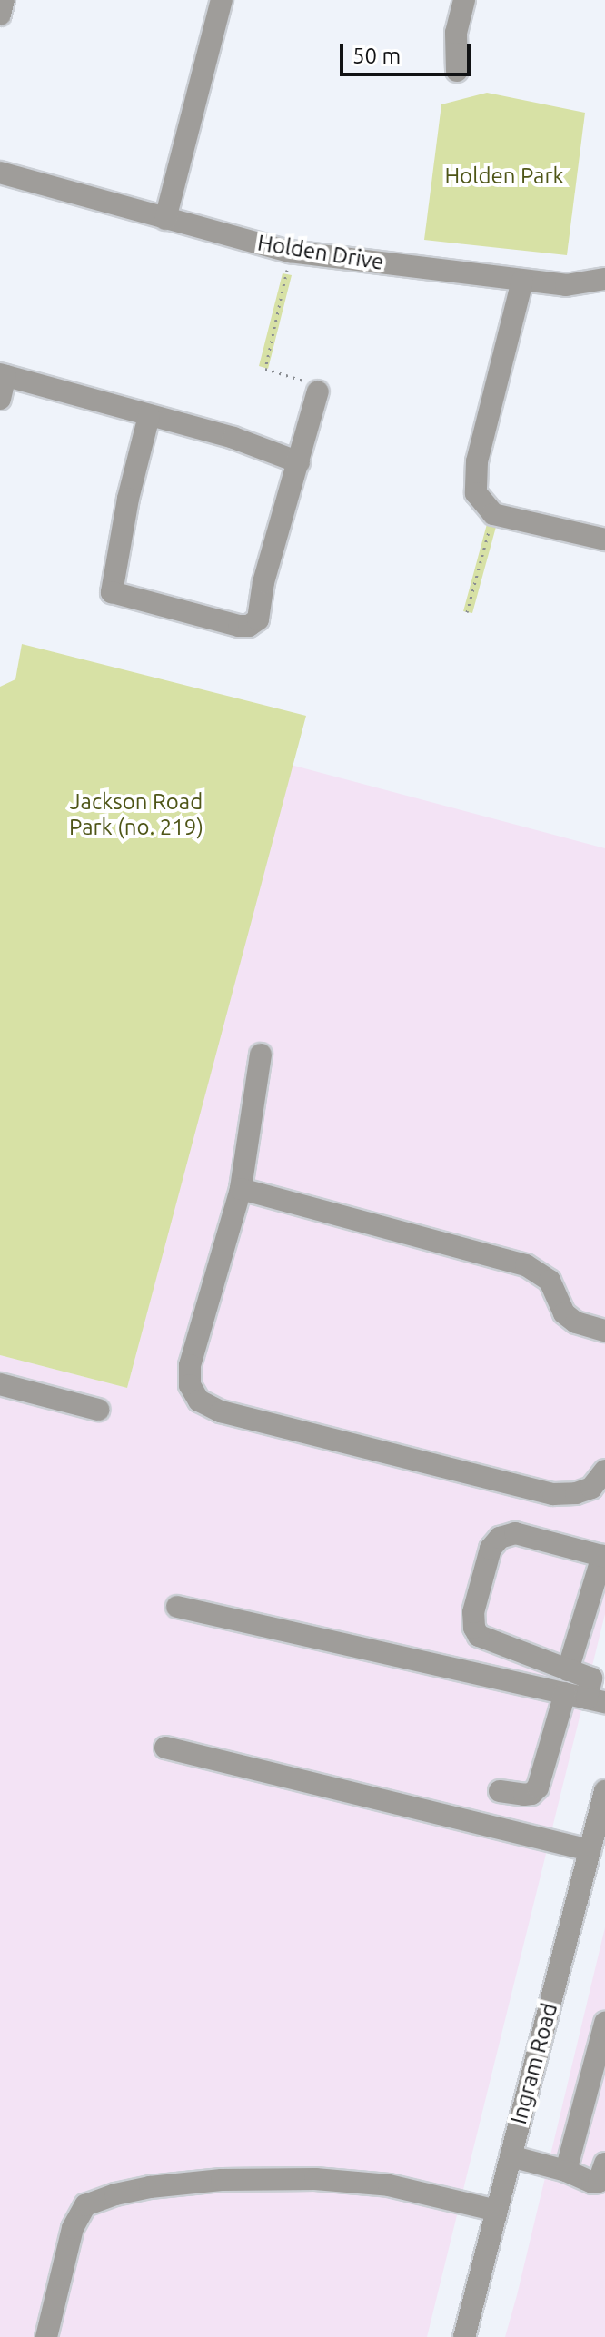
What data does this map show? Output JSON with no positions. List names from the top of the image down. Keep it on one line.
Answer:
{"streets":{"street":["Holden Drive","Ingram Road"]},"parks":["Holden Park","Jackson Road Park (no. 219)"],"scale_bar":"50 m"}
